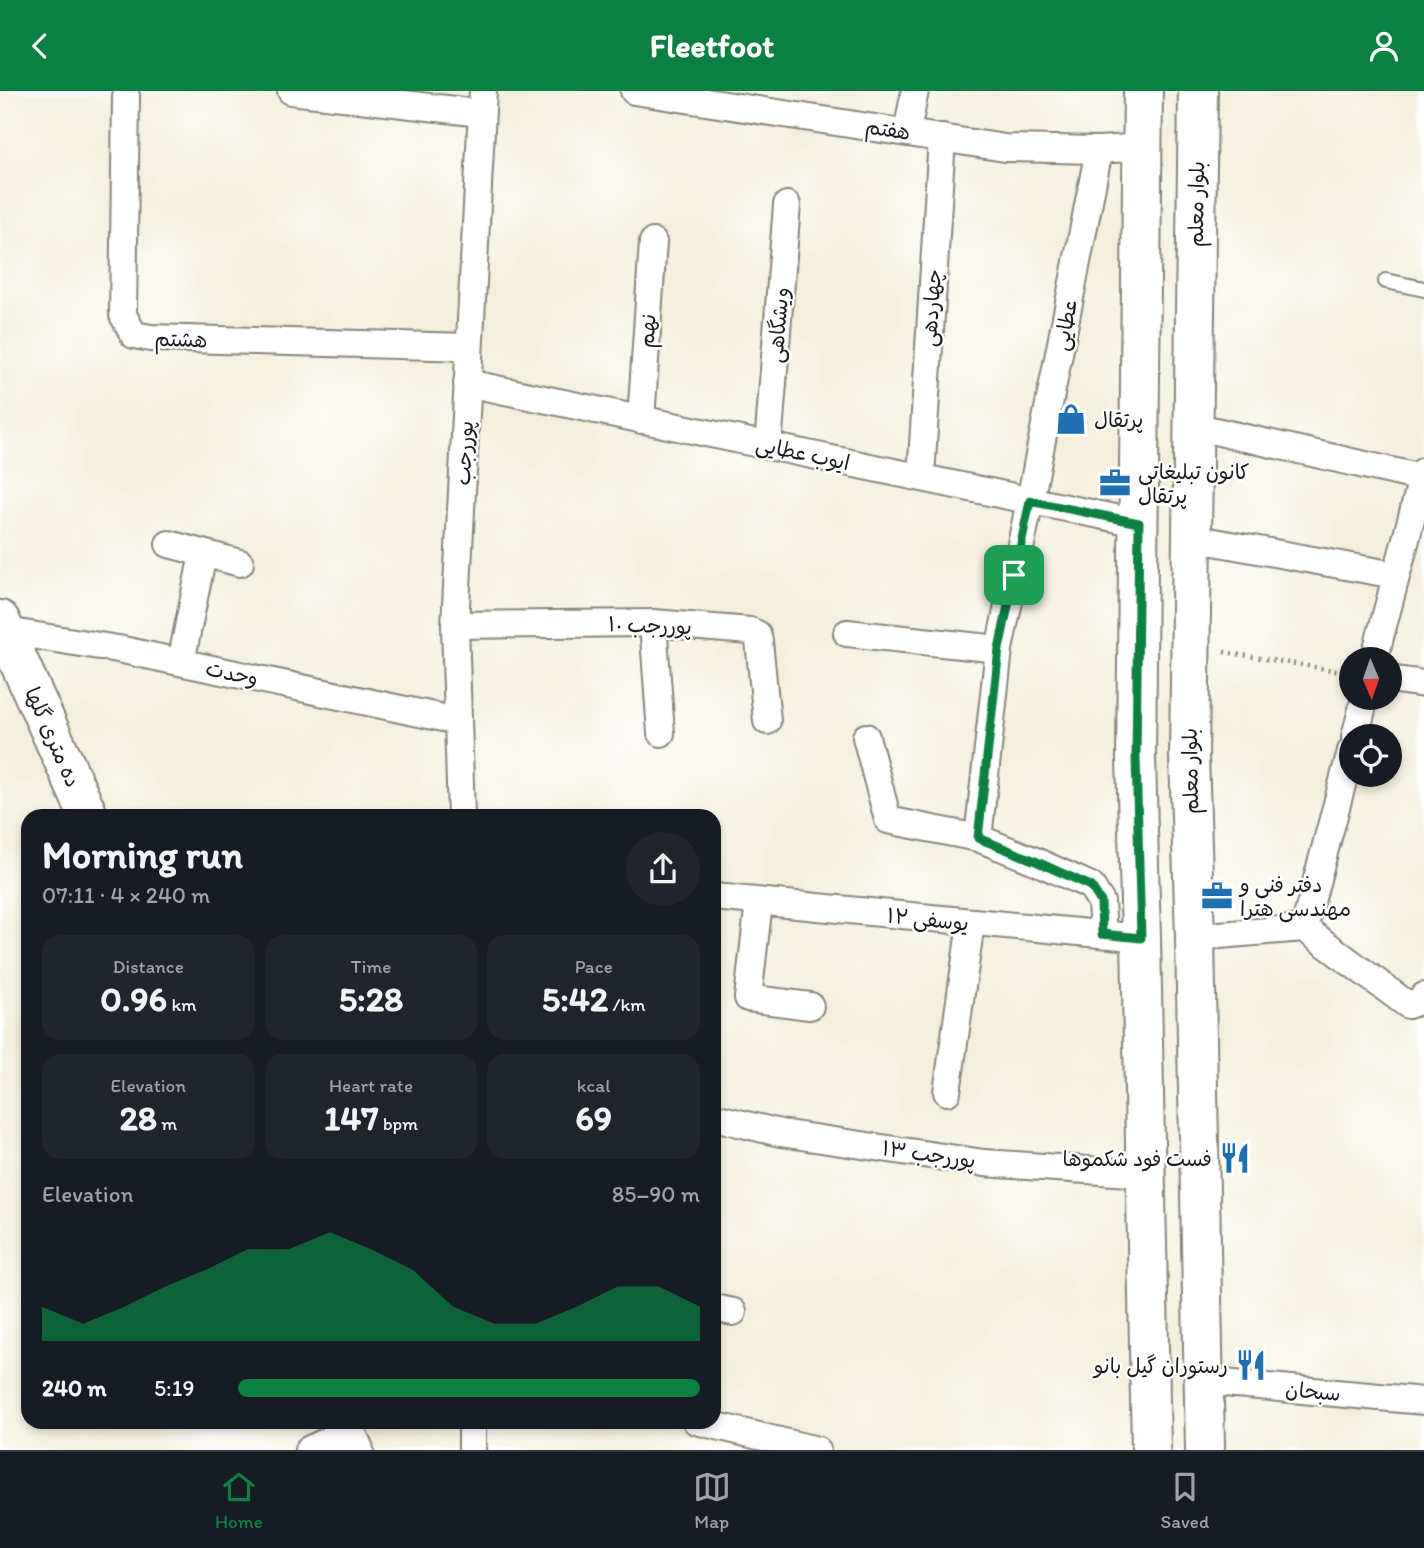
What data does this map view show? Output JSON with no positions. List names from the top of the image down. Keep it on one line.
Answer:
{"streets":{"main road":["بلوار معلم","ده متری گلها"],"street":["هفتم","چهاردهی","ویشگاهی","عطایی","نهم","هشتم","پوررجب","ایوب عطایی","پوررجب ۱۰","وحدت","یوسفی ۱۲","پوررجب ۱۳","سبحان"]},"crossings":[["هفتم","چهاردهی"],["هفتم","عطایی"],["بلوار معلم","سبحان"],["چهاردهی","ایوب عطایی"],["ویشگاهی","ایوب عطایی"],["عطایی","ایوب عطایی"],["نهم","ایوب عطایی"],["هشتم","پوررجب"],["پوررجب","ایوب عطایی"],["پوررجب","پوررجب ۱۰"],["پوررجب","وحدت"],["وحدت","ده متری گلها"]],"places":{"shop":["پرتقال"],"office":["کانون تبلیغاتی پرتقال","دفتر فنی و مهندسی هترا"],"restaurant":["فست فود شکموها","رستوران گیل بانو"]},"north":"bottom","page":{"header":"Fleetfoot","heading":["Morning run","07:11 · 4 × 240 m"],"stats":[["Distance","0.96 km"],["Time","5:28"],["Pace","5:42 /km"],["Elevation","28 m"],["Heart rate","147 bpm"],["kcal","69"]],"chart":["Elevation","85–90 m"],"list":[{"name":"240 m","note":"5:19"}],"tabs":["Home","Map","Saved"]}}
